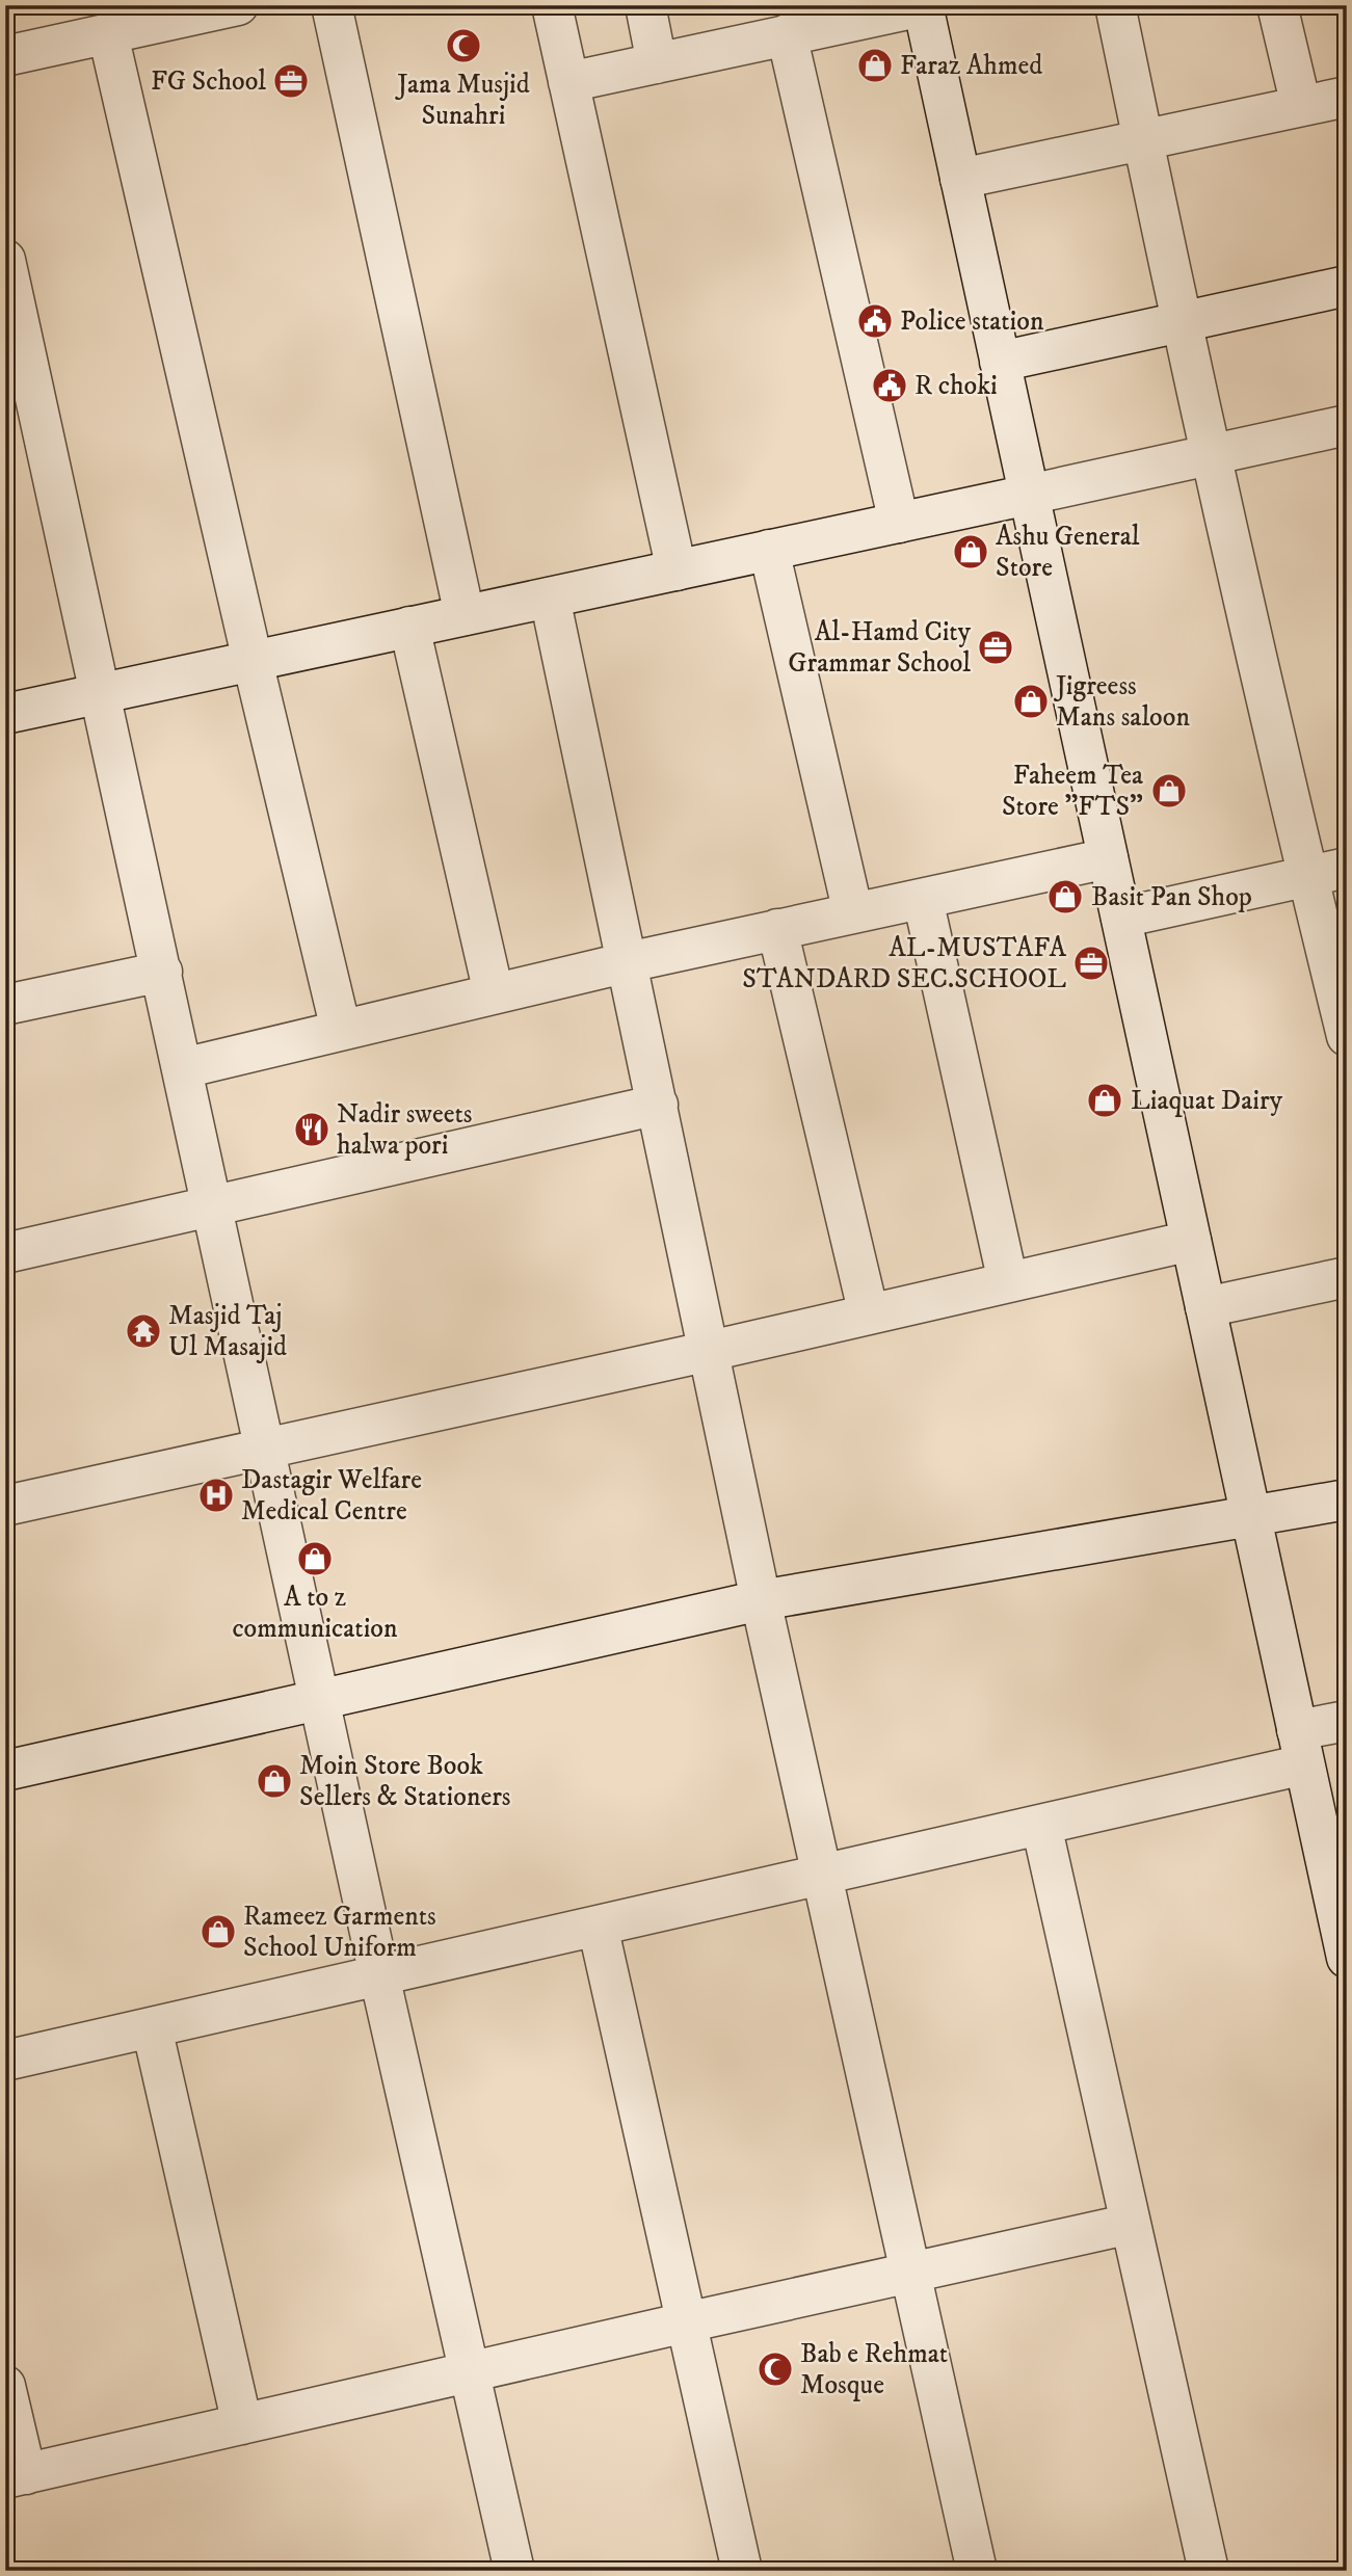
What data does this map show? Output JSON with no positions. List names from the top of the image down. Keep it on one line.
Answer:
{"places":{"mosque":["Jama Musjid Sunahri","Bab e Rehmat Mosque"],"shop":["Faraz Ahmed","Ashu General Store","Jigreess Mans saloon","Faheem Tea Store \"FTS\"","Basit Pan Shop","Liaquat Dairy","A to z communication","Moin Store Book Sellers & Stationers","Rameez Garments School Uniform"],"office":["FG School","Al-Hamd City Grammar School","AL-MUSTAFA STANDARD SEC.SCHOOL"],"public building":["Police station","R choki"],"restaurant":["Nadir sweets halwa pori"],"temple":["Masjid Taj Ul Masajid"],"hospital":["Dastagir Welfare Medical Centre"]}}
